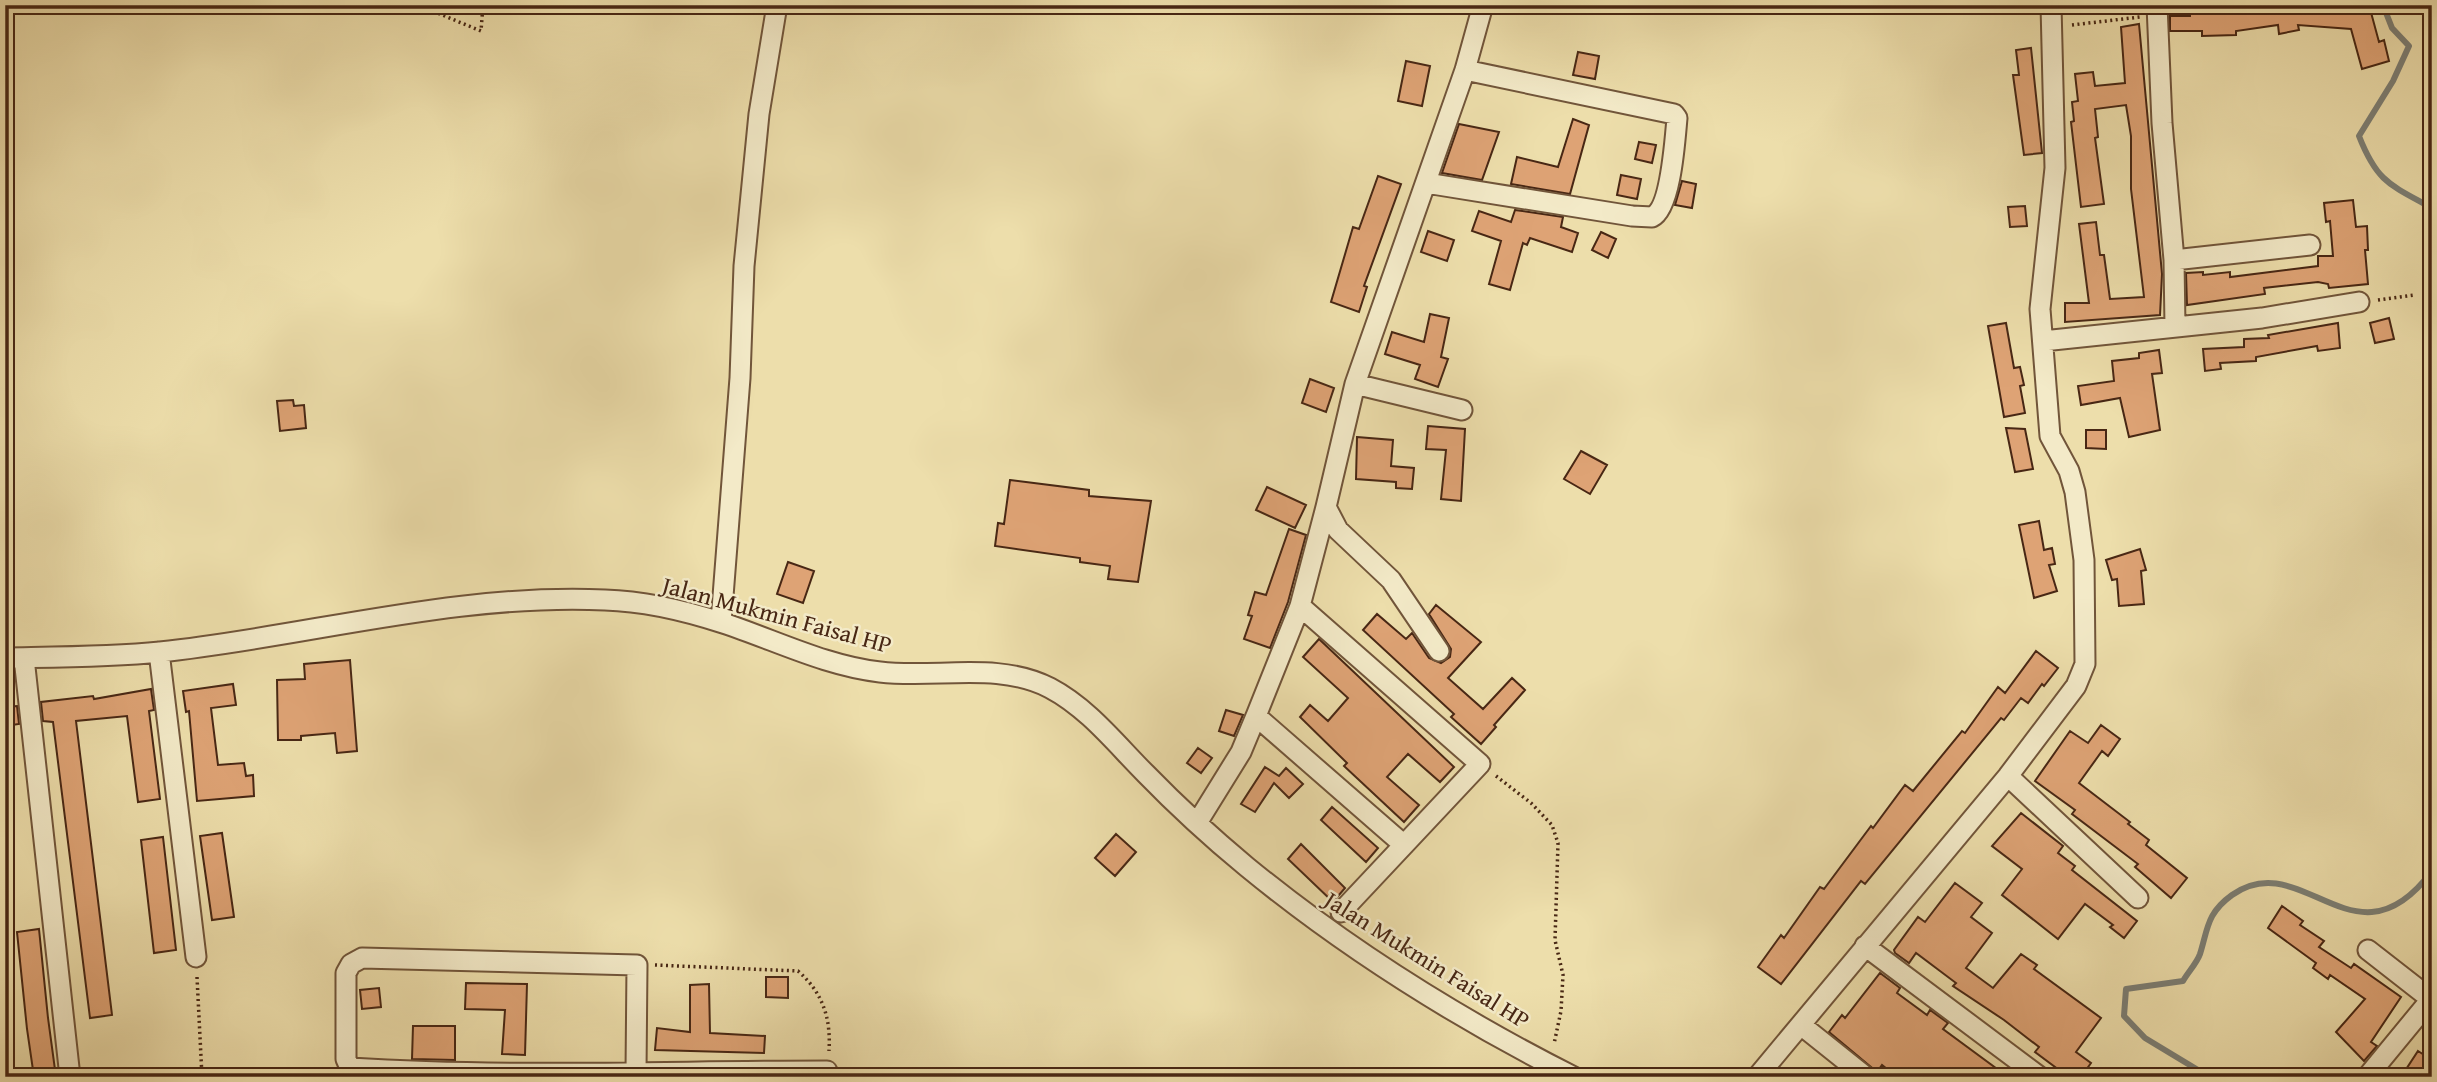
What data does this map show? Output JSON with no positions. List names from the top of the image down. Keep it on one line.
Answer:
{"streets":{"street":["Jalan Mukmin Faisal HP"]}}
